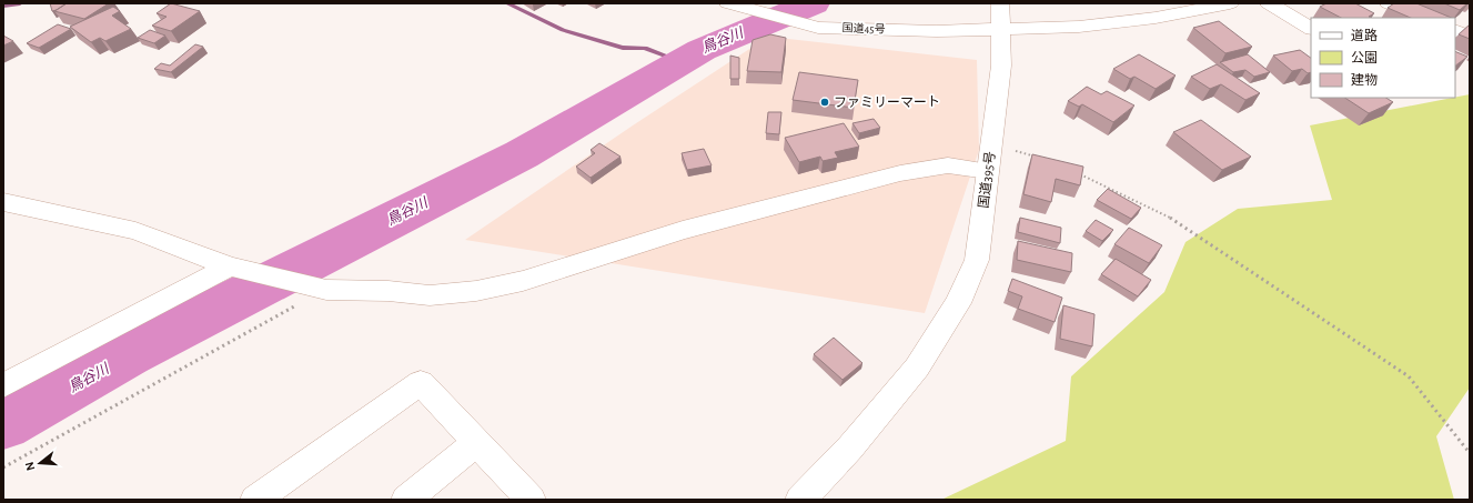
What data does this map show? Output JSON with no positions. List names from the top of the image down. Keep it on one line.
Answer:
{"streets":{"main road":["国道45号","国道395号"]},"crossings":[["国道45号","国道395号"]],"water":["鳥谷川"],"places":["ファミリーマート"],"legend":["道路","公園","建物"],"north":"left"}
